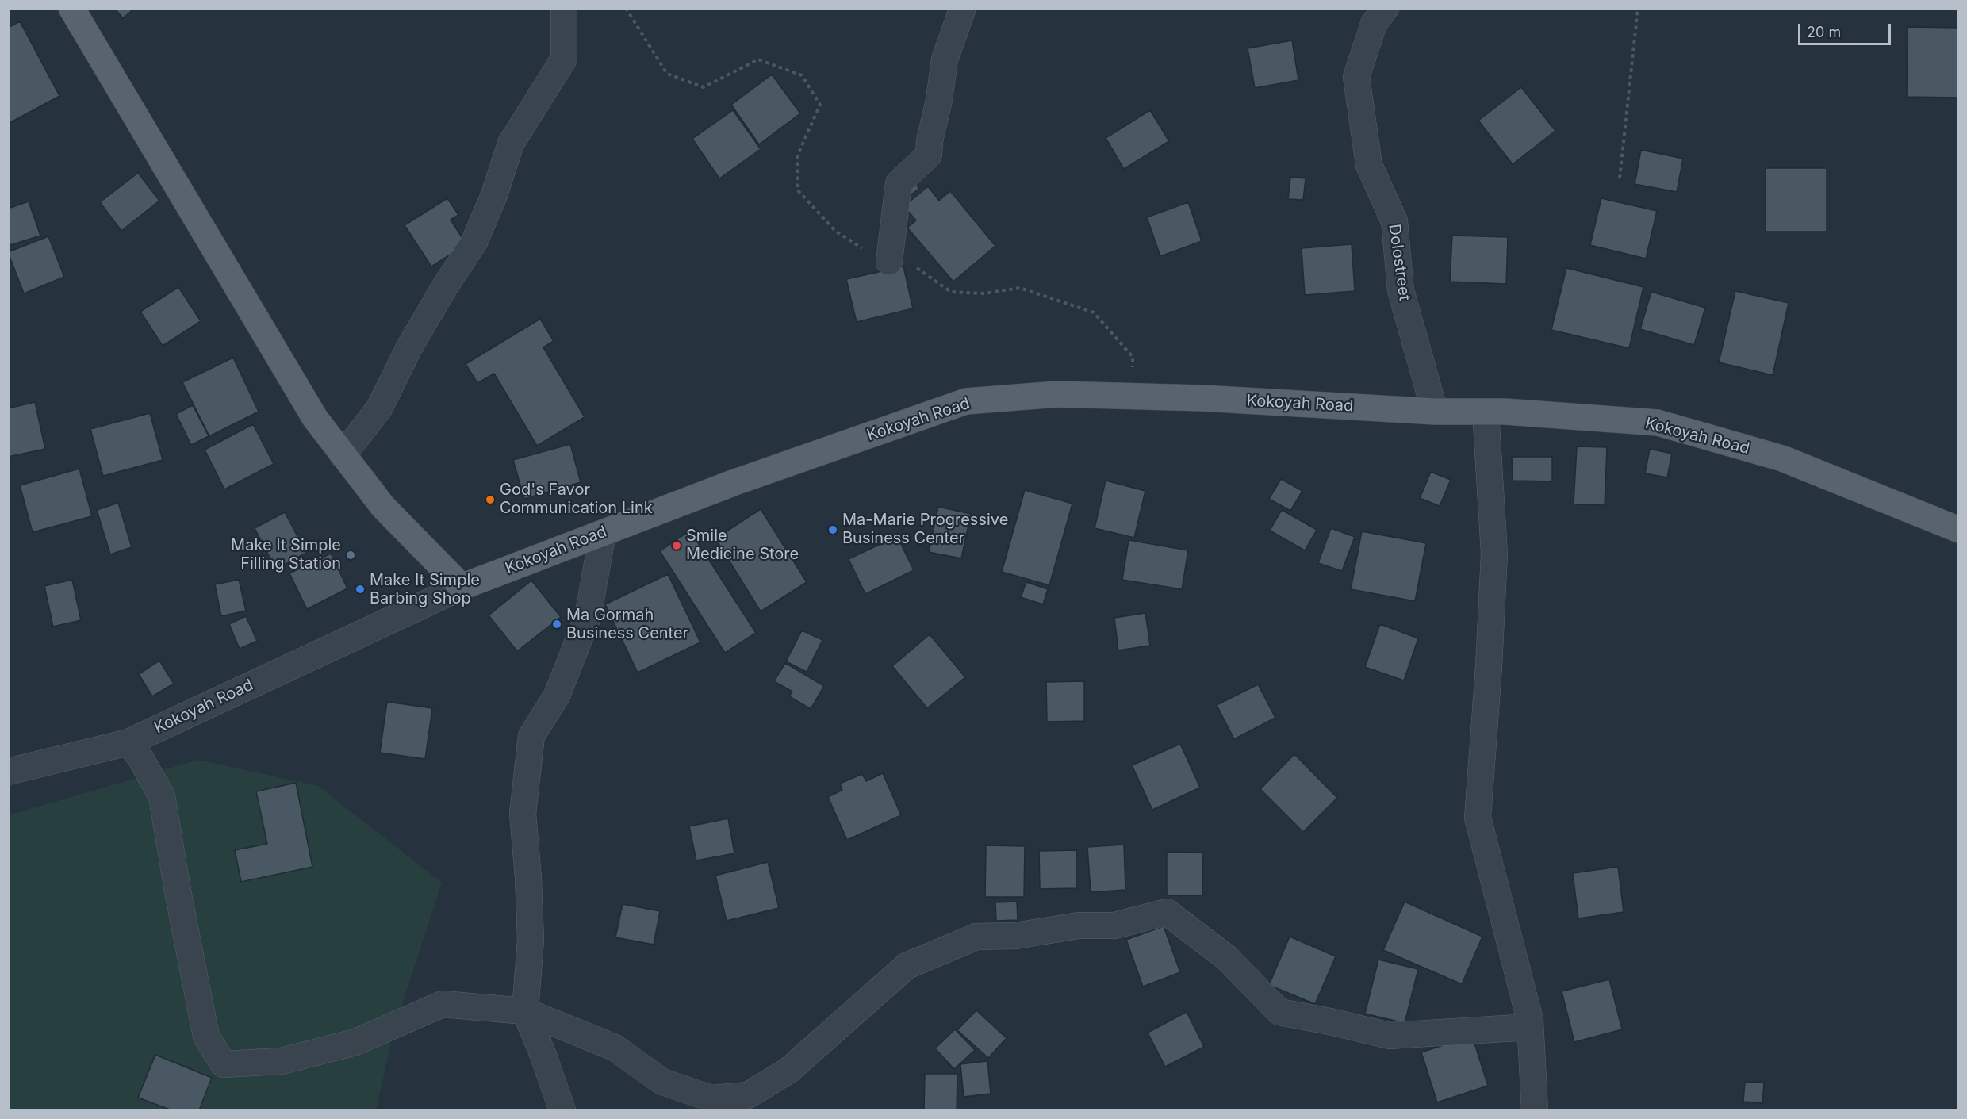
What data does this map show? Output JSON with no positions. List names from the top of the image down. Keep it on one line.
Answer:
{"streets":{"main road":["Kokoyah Road"],"street":["Dolostreet"]},"crossings":[["Dolostreet","Kokoyah Road"]],"places":["God's Favor Communication Link","Ma-Marie Progressive Business Center","Smile Medicine Store","Make It Simple Filling Station","Make It Simple Barbing Shop","Ma Gormah Business Center"],"scale_bar":"20 m"}
